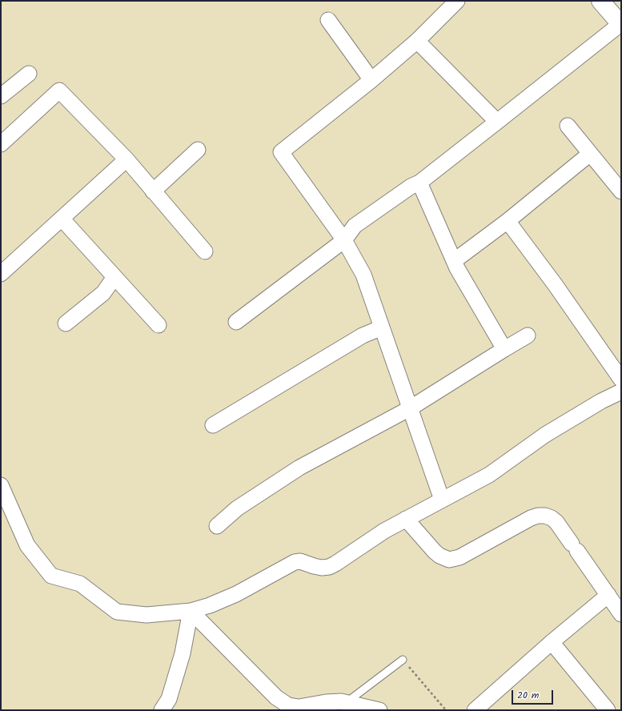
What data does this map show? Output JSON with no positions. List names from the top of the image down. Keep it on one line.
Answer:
{"scale_bar":"20 m"}
